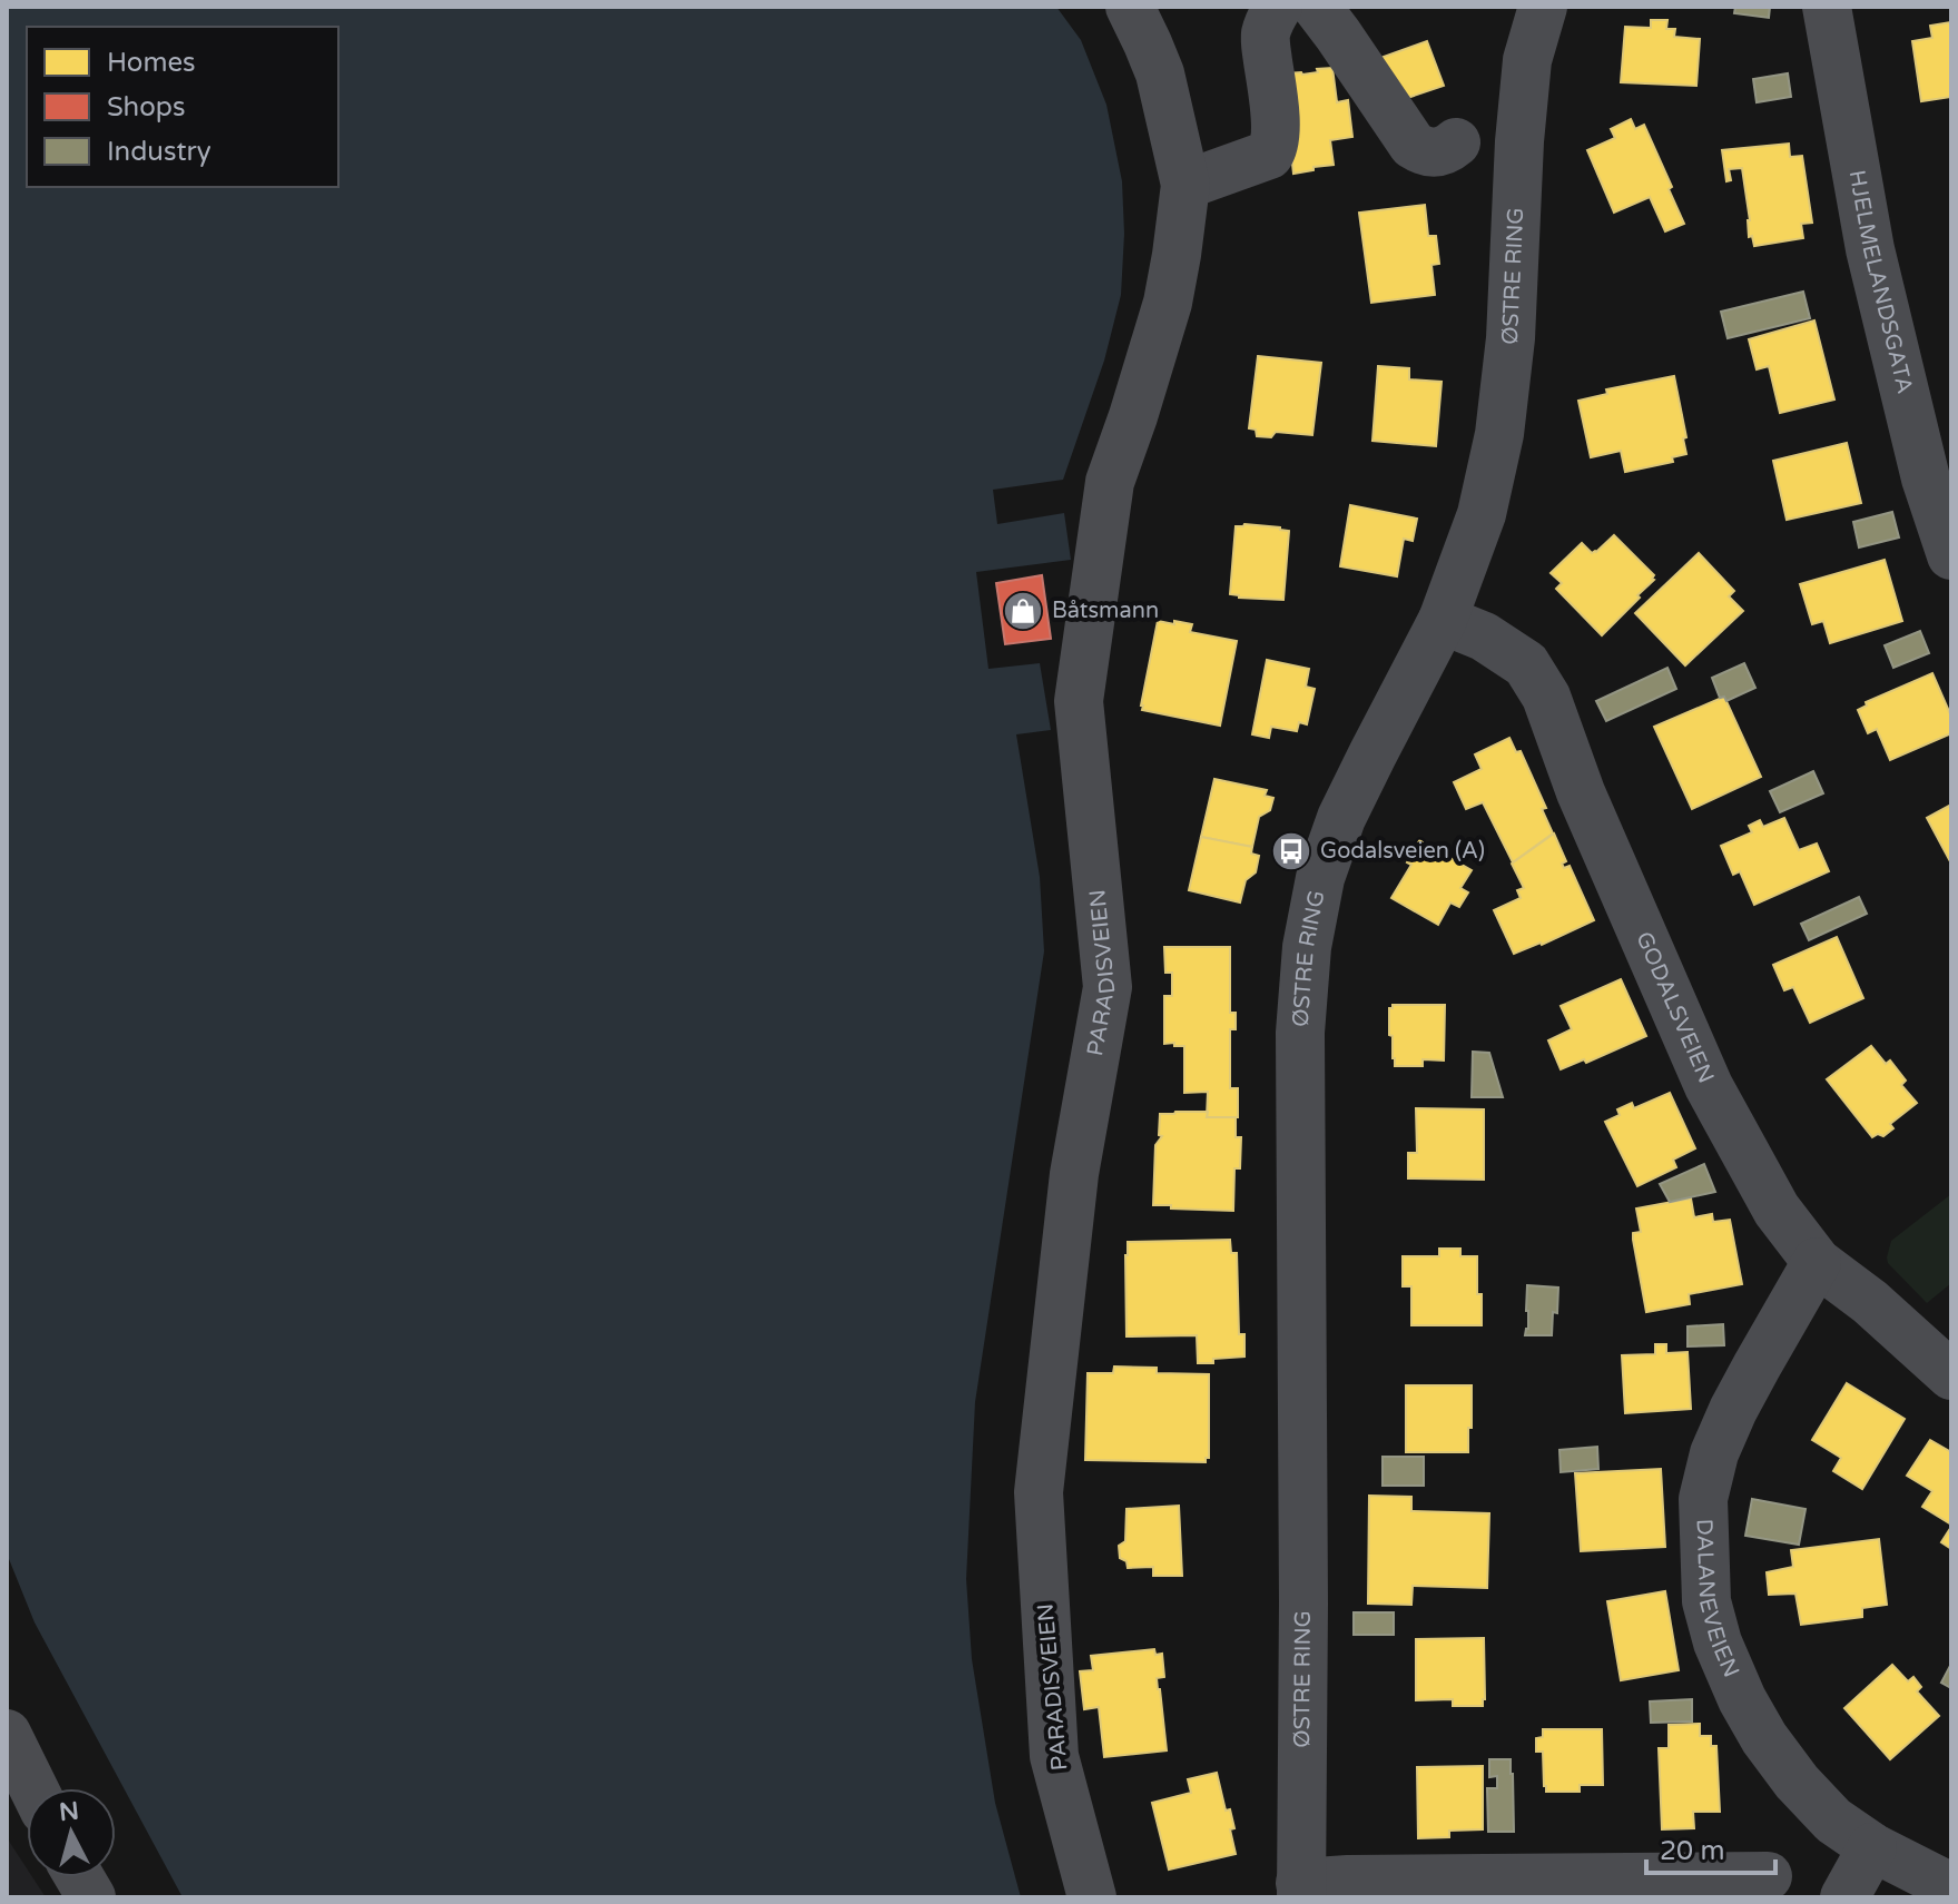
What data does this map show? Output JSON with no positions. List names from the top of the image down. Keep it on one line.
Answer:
{"streets":{"street":["ØSTRE RING","HJELMELANDSGATA","PARADISVEIEN","GODALSVEIEN","DALANEVEIEN"]},"crossings":[["ØSTRE RING","GODALSVEIEN"],["GODALSVEIEN","DALANEVEIEN"]],"places":{"shop":["Båtsmann"],"bus stop":["Godalsveien (A)"]},"legend":["Homes","Shops","Industry"],"scale_bar":"20 m","north":"top"}
